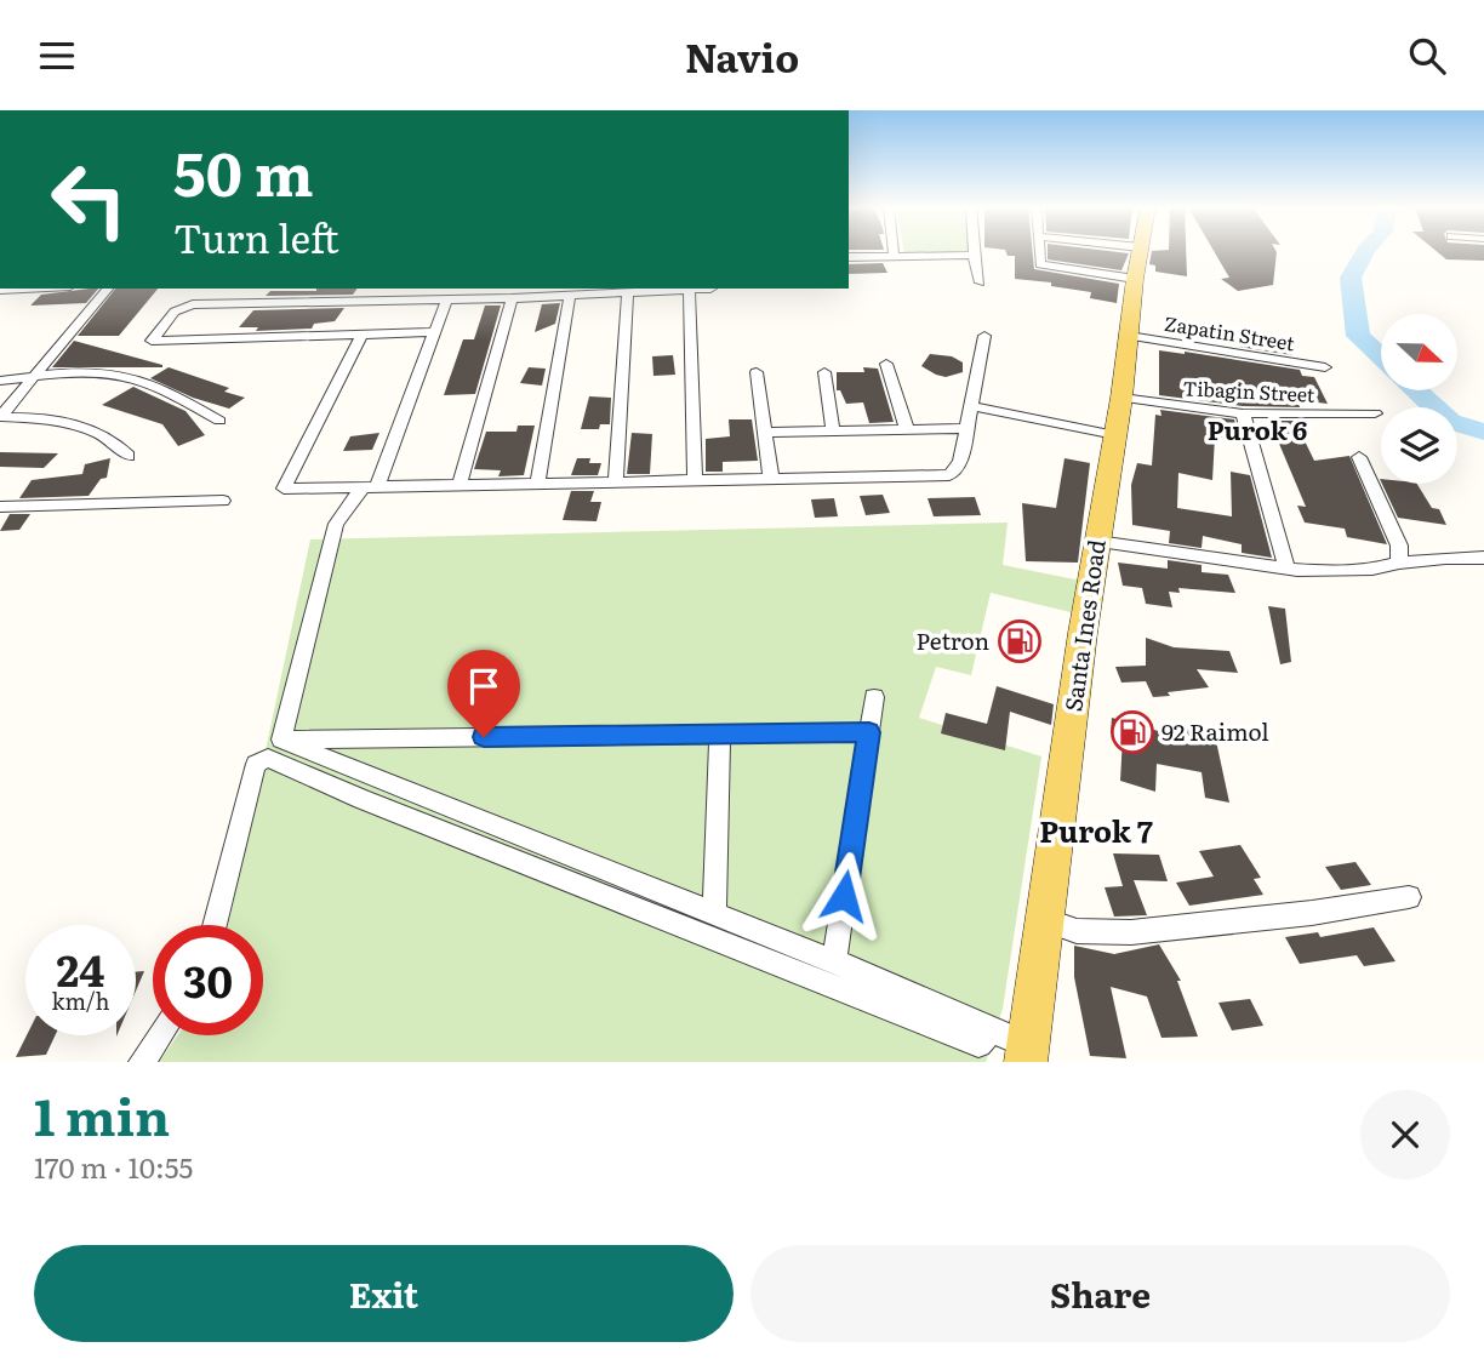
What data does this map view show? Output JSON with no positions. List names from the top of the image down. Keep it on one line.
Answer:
{"streets":{"main road":["Santa Ines Road"],"street":["Zapatin Street","Tibagin Street"]},"crossings":[["Zapatin Street","Santa Ines Road"],["Tibagin Street","Santa Ines Road"]],"districts":["Purok 6","Purok 7"],"places":{"fuel station":["Petron","92 Raimol"]},"north":"right","page":{"header":"Navio","turn":["50 m","Turn left"],"speed":"24 km/h","limit":"30","heading":["1 min","170 m · 10:55"],"buttons":["Exit","Share"]}}
